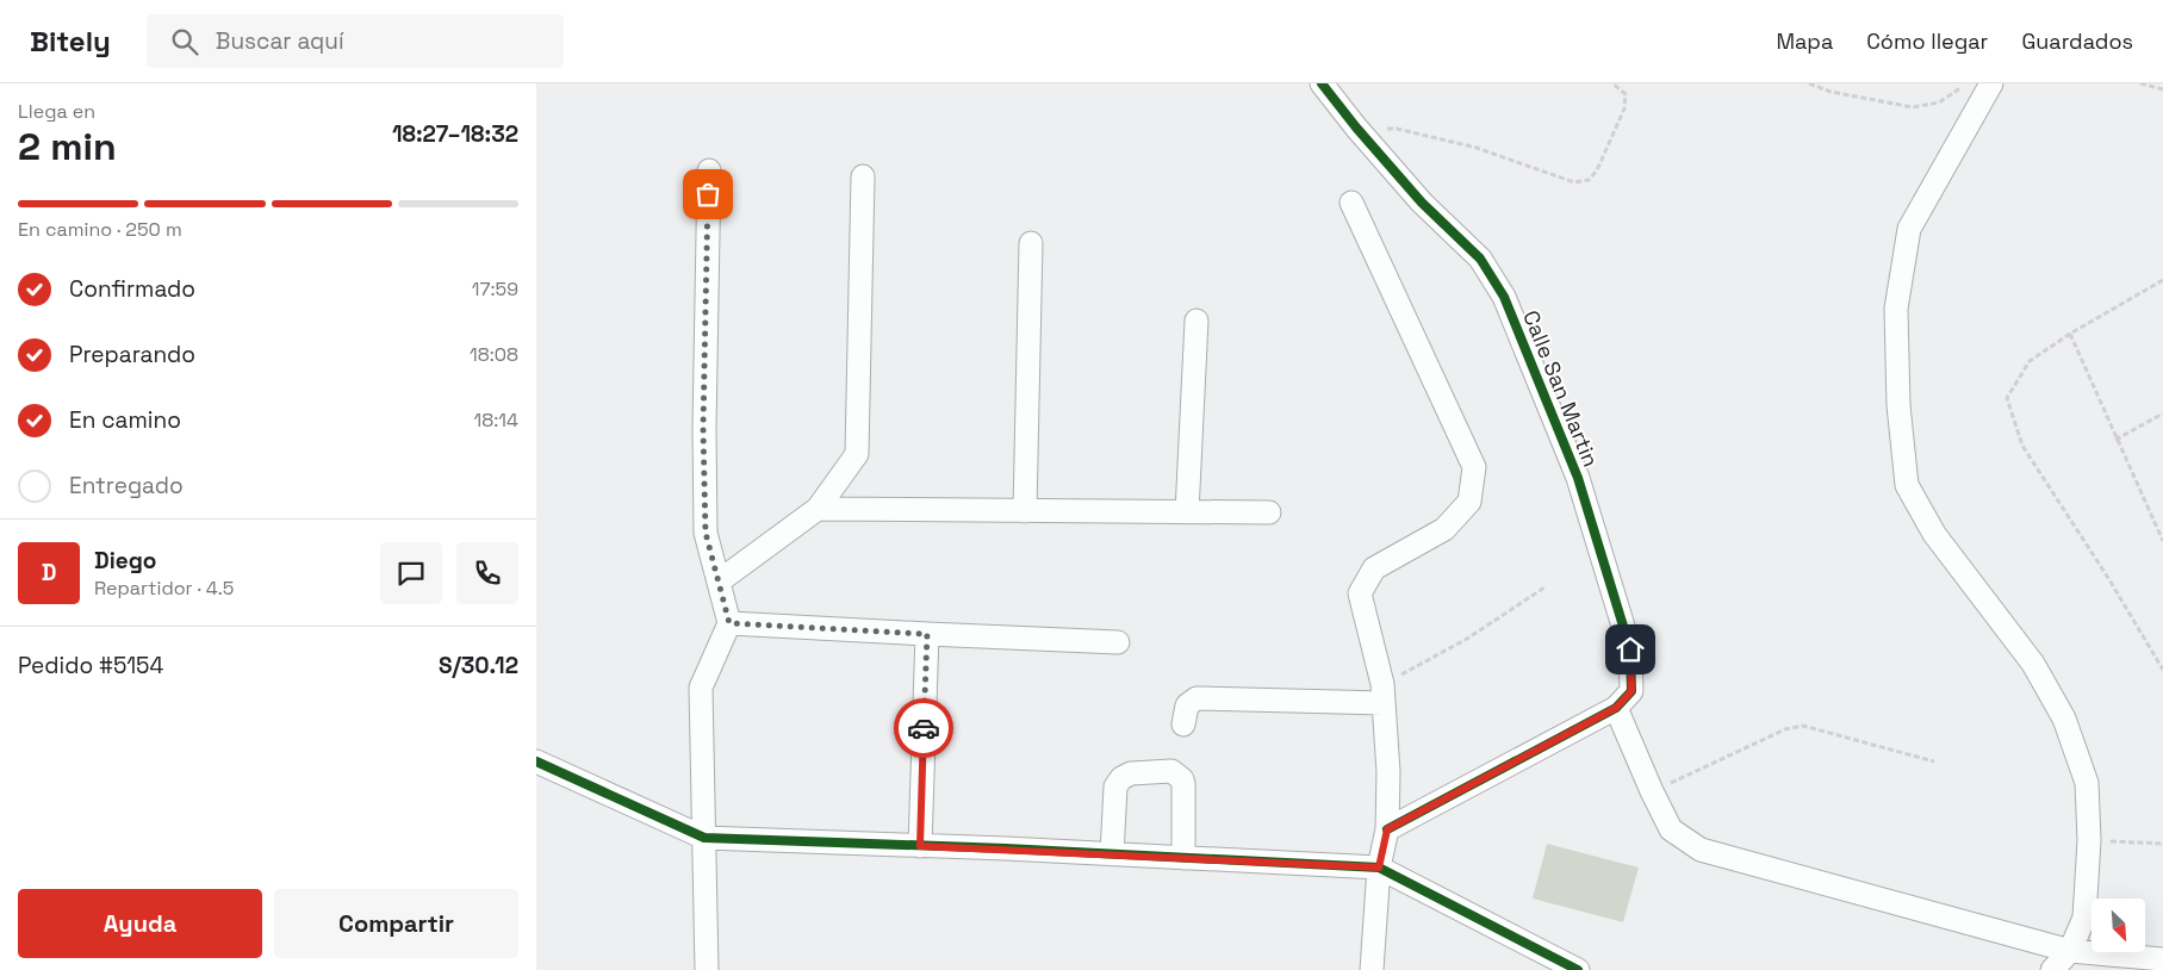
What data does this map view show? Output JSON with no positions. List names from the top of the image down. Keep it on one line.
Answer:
{"streets":{"street":["Calle San Martin"]},"north":"bottom right","page":{"header":"Bitely","search":"Buscar aquí","nav":["Mapa","Cómo llegar","Guardados"],"heading":["2 min","Llega en","18:27–18:32"],"panel":["Diego","Repartidor · 4.5","Pedido #5154","S/30.12"],"bar":"En camino · 250 m","list":[["Confirmado","17:59"],["Preparando","18:08"],["En camino","18:14"],"Entregado"],"round":"D","buttons":["Ayuda","Compartir"]}}
